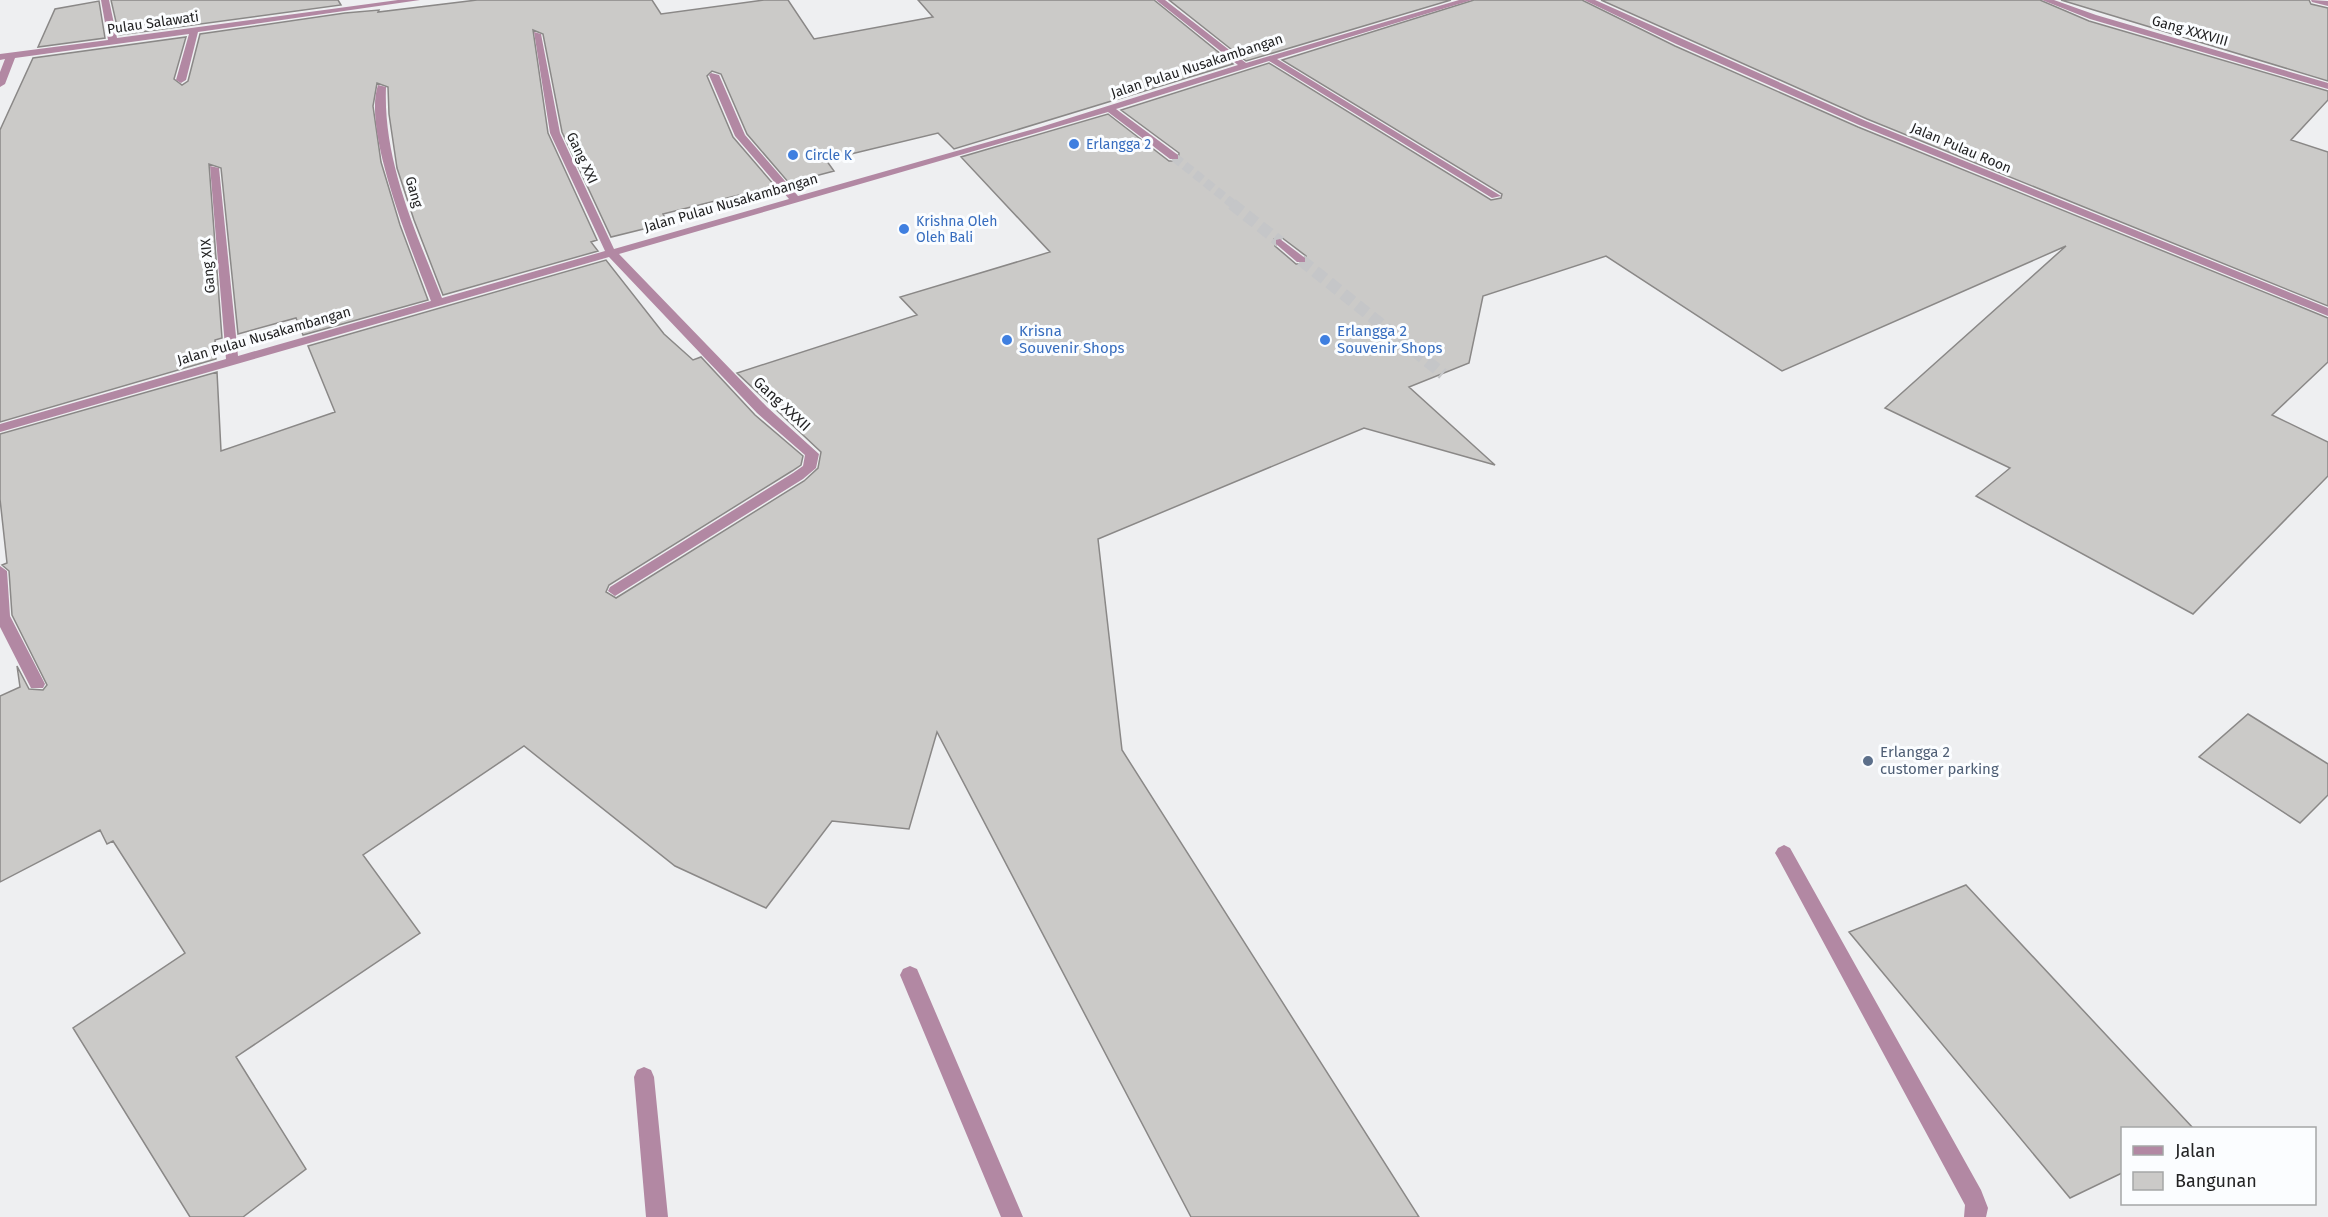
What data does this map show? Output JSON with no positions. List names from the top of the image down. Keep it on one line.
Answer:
{"streets":{"street":["Pulau Salawati","Gang XXXVIII","Jalan Pulau Nusakambangan","Jalan Pulau Roon","Gang XXI","Gang","Gang XIX","Gang XXXII"]},"crossings":[["Jalan Pulau Nusakambangan","Gang XXI"],["Jalan Pulau Nusakambangan","Gang"],["Jalan Pulau Nusakambangan","Gang XIX"],["Jalan Pulau Nusakambangan","Gang XXXII"],["Gang XXI","Gang XXXII"]],"places":["Erlangga 2","Circle K","Krishna Oleh Oleh Bali","Krisna Souvenir Shops","Erlangga 2 Souvenir Shops","Erlangga 2 customer parking"],"legend":["Jalan","Bangunan"]}
